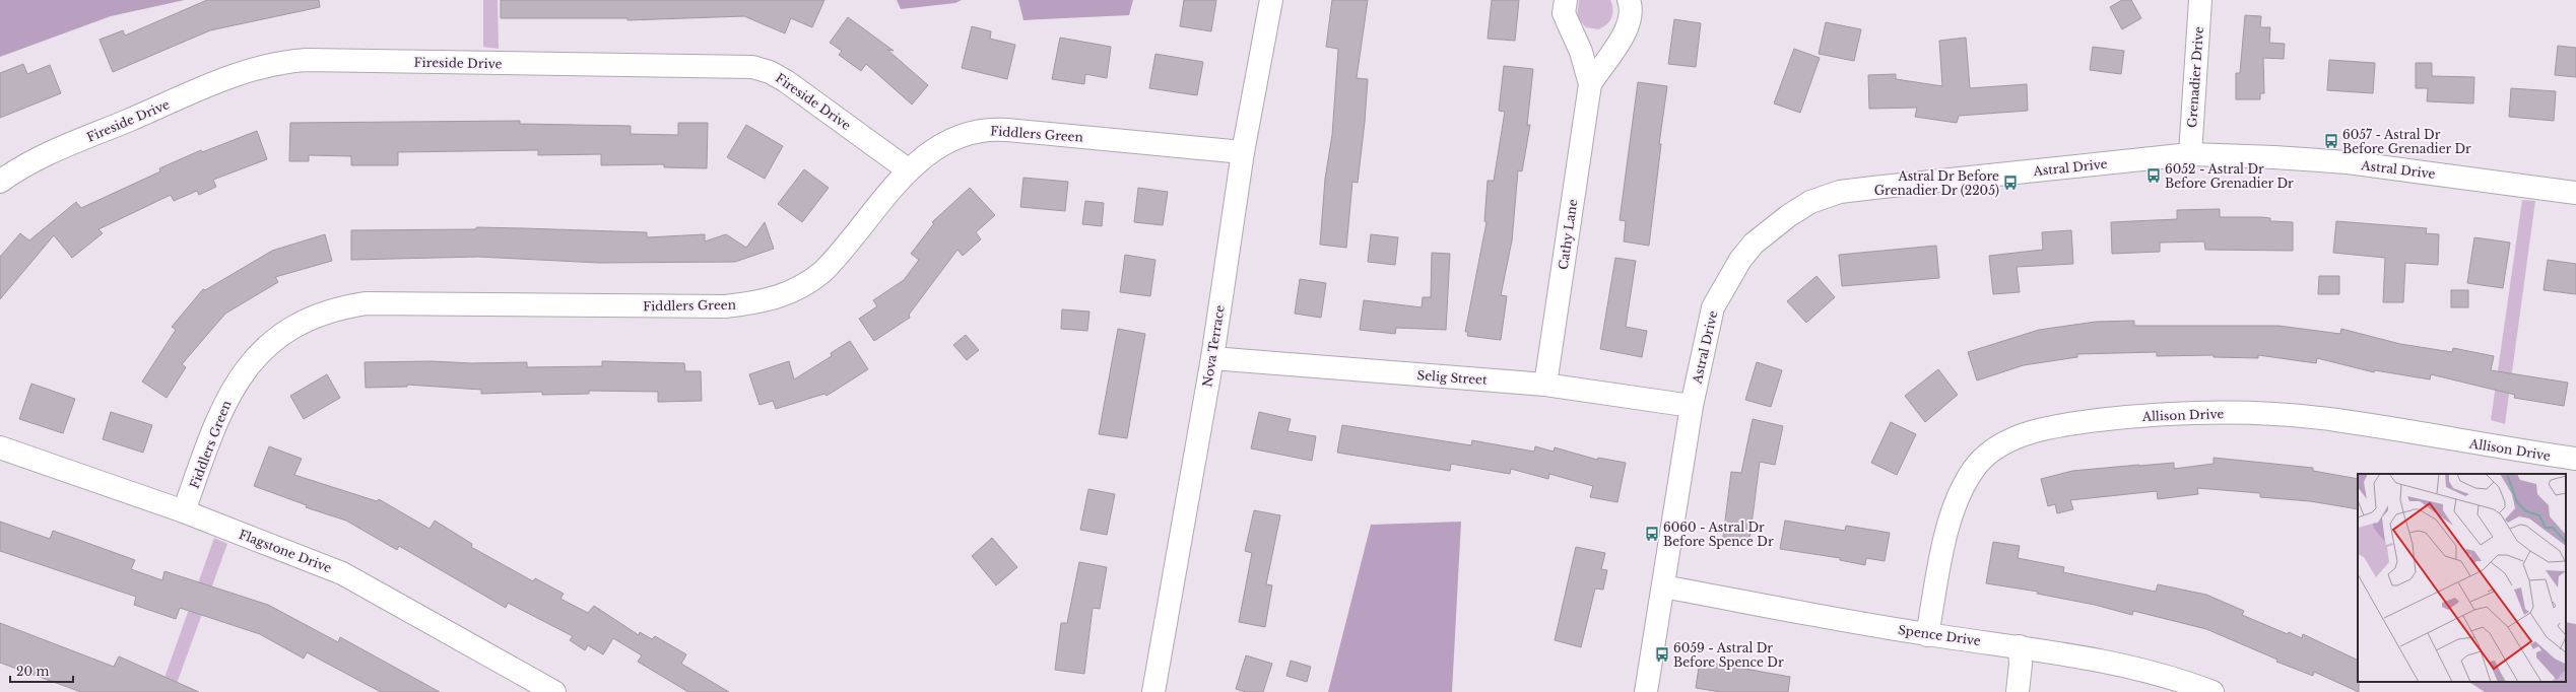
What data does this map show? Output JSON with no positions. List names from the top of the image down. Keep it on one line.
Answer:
{"streets":{"street":["Fireside Drive","Grenadier Drive","Fiddlers Green","Astral Drive","Cathy Lane","Nova Terrace","Selig Street","Allison Drive","Flagstone Drive","Spence Drive"]},"crossings":[["Fireside Drive","Fiddlers Green"],["Grenadier Drive","Astral Drive"],["Fiddlers Green","Nova Terrace"],["Fiddlers Green","Flagstone Drive"],["Astral Drive","Selig Street"],["Astral Drive","Spence Drive"],["Cathy Lane","Selig Street"],["Nova Terrace","Selig Street"],["Allison Drive","Spence Drive"]],"places":{"bus stop":["6057 - Astral Dr Before Grenadier Dr","6052 - Astral Dr Before Grenadier Dr","Astral Dr Before Grenadier Dr (2205)","6060 - Astral Dr Before Spence Dr","6059 - Astral Dr Before Spence Dr"]},"scale_bar":"20 m"}
